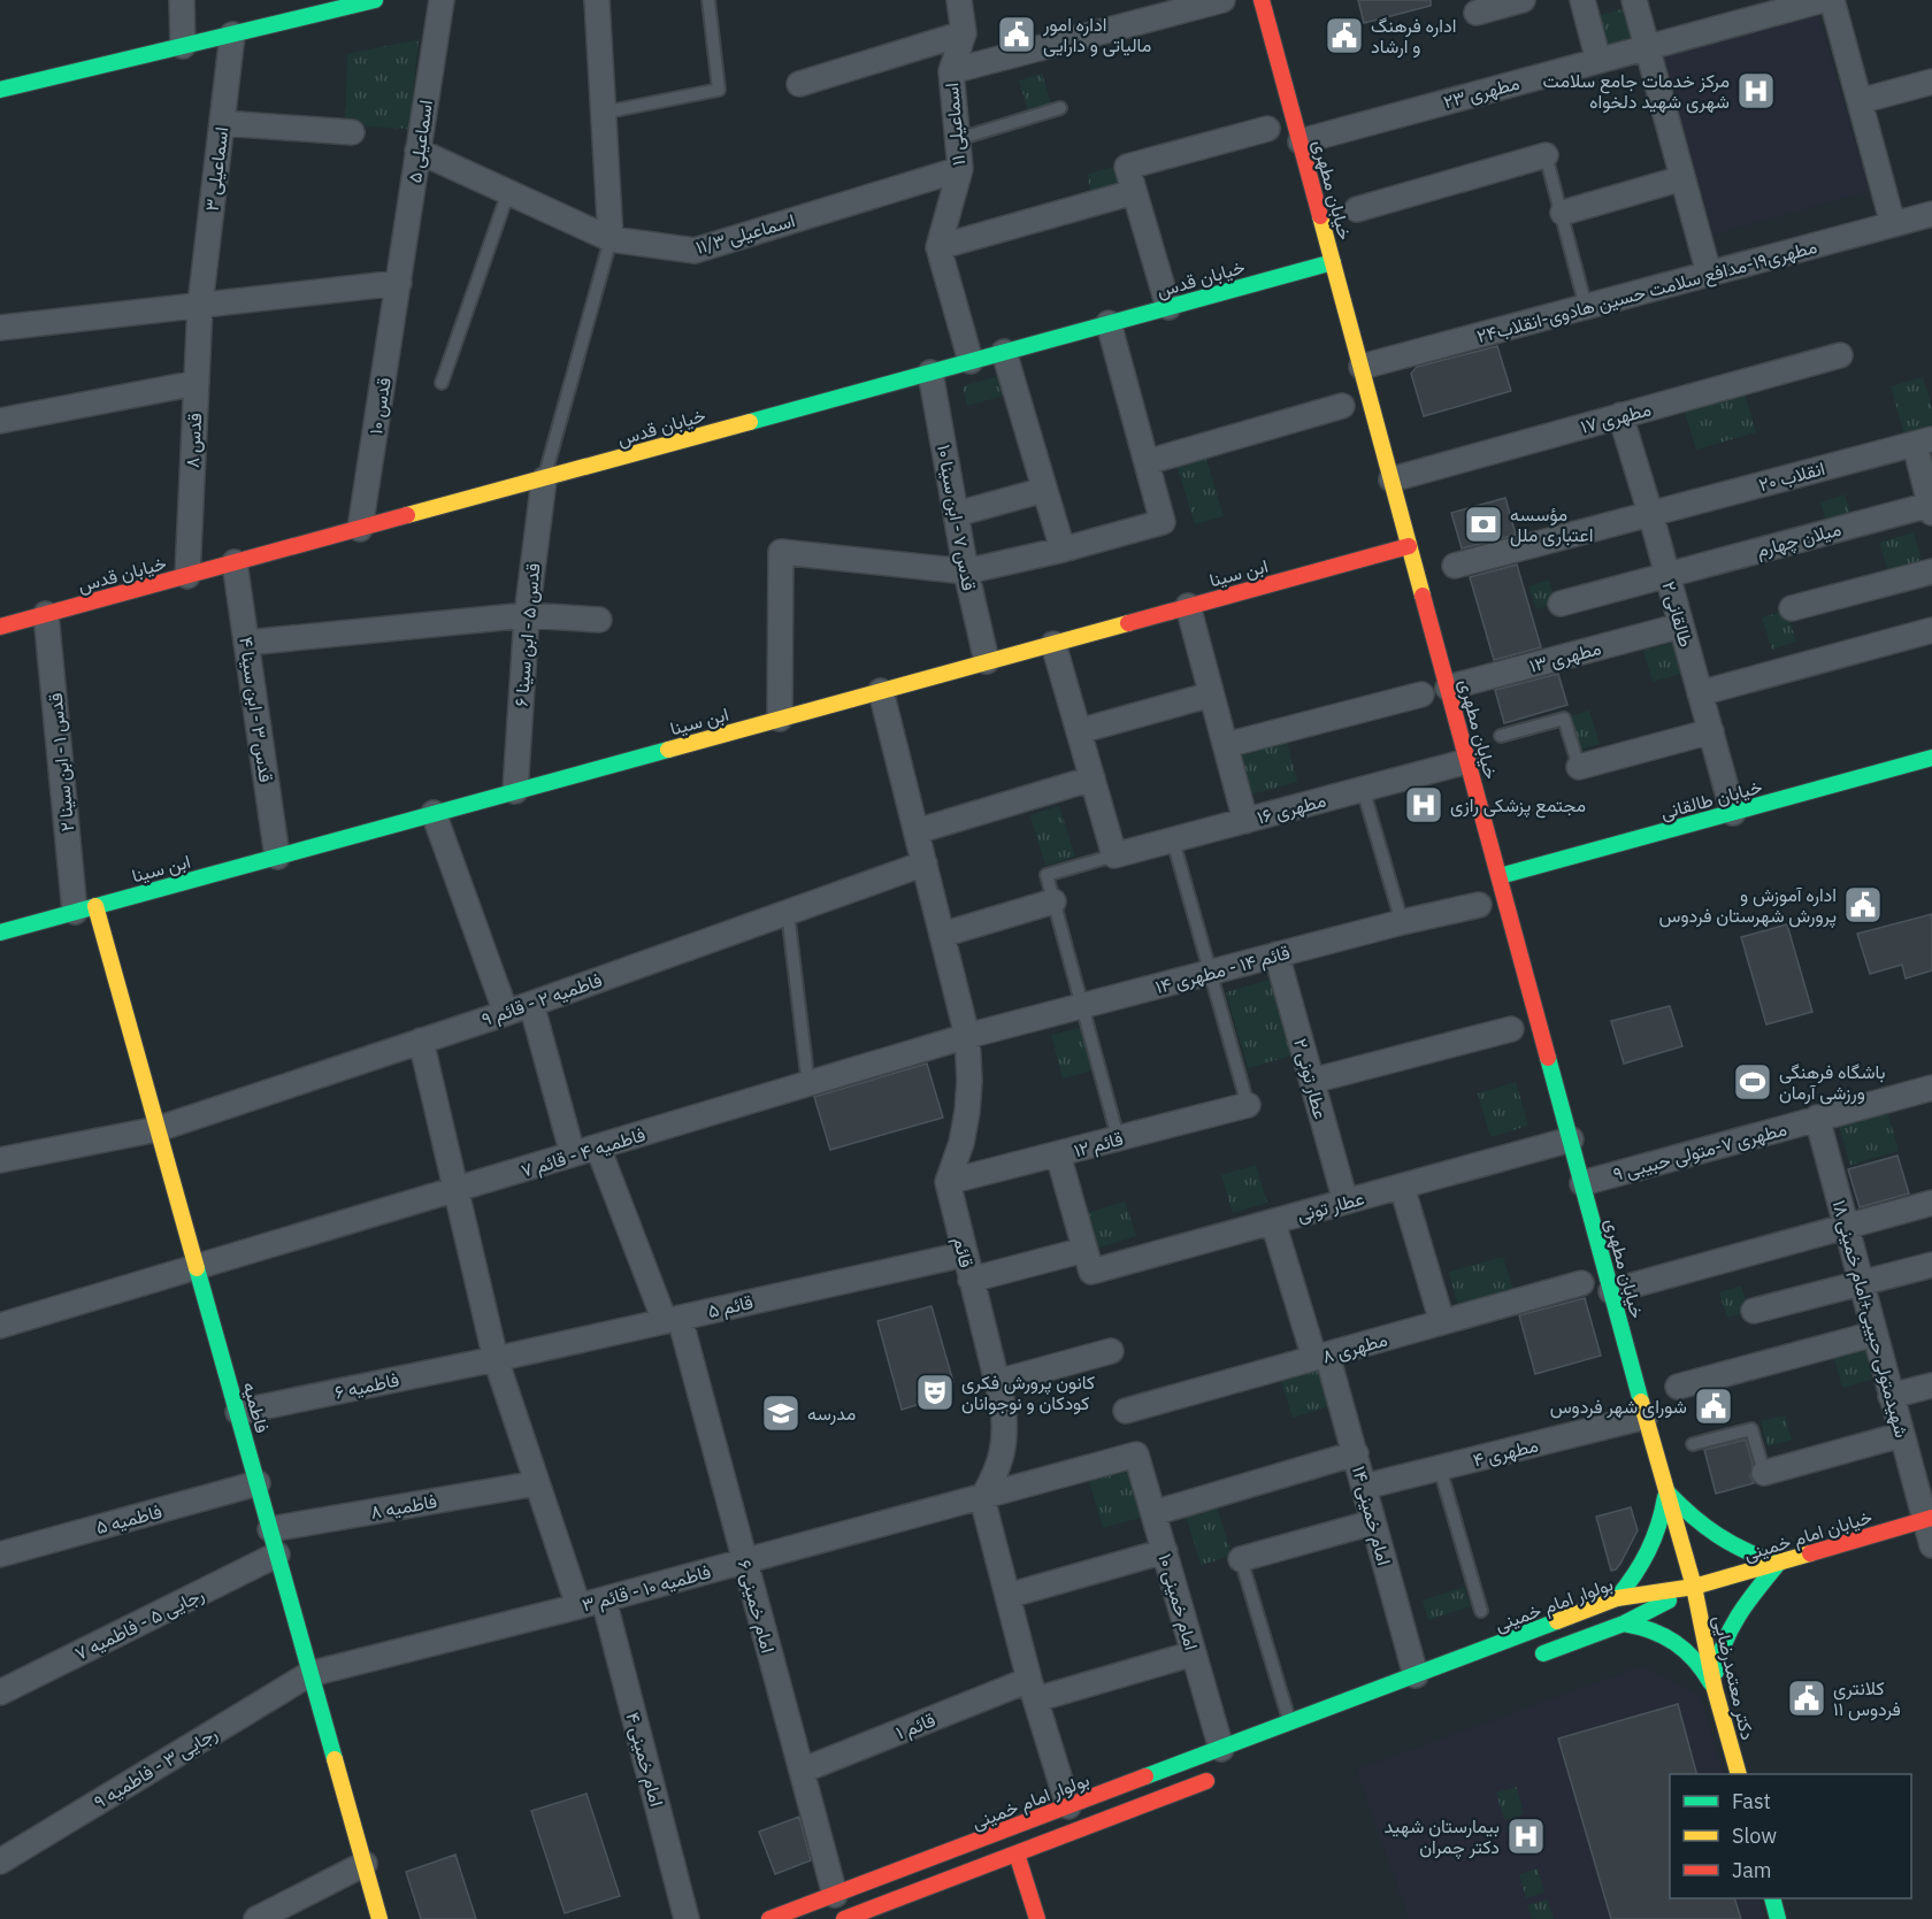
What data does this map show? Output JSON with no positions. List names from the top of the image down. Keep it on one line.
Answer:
{"streets":{"main road":["خیابان مطهری","خیابان قدس","ابن سینا","خیابان طالقانی","فاطمیه","خیابان امام خمینی","بولوار امام خمینی","دکتر معتمد‌رضایی"],"street":["مطهری ۲۳","اسماعیلی ۱۱","اسماعیلی ۵","اسماعیلی ۳","اسماعیلی ۱۱/۳","مطهری۱۹-مدافع سلامت حسین هادوی-انقلاب۲۴","قدس ۱۰","مطهری ۱۷","قدس ۸","انقلاب ۲۰","قدس ۷ - ابن سینا ۱۰","میلان چهارم","طالقانی ۲","قدس ۵ - ابن سینا ۶","مطهری ۱۳","قدس ۳ - ابن سینا ۴","قدس ۱ - ابن سینا ۲","مطهری ۱۶","قائم ۱۴ - مطهری ۱۴","فاطمیه ۲ - قائم ۹","عطار تونی ۲","قائم ۱۲","مطهری ۷-متولی حبیبی ۹","فاطمیه ۴ - قائم ۷","عطار تونی","قائم","قائم ۵","شهیدمتولی حبیبی+امام خمینی ۱۸","مطهری ۸","فاطمیه ۶","مطهری ۴","فاطمیه ۸","امام خمینی ۱۴","فاطمیه ۵","فاطمیه ۱۰ - قائم ۳","امام خمینی ۱۰","امام خمینی ۶","رجایی ۵ - فاطمیه ۷","قائم ۱","امام خمینی ۴","رجایی ۳ - فاطمیه ۹"]},"crossings":[["مطهری ۲۳","خیابان مطهری"],["اسماعیلی ۱۱","اسماعیلی ۱۱/۳"],["اسماعیلی ۵","اسماعیلی ۱۱/۳"],["اسماعیلی ۵","قدس ۱۰"],["اسماعیلی ۳","قدس ۸"],["خیابان مطهری","خیابان قدس"],["خیابان مطهری","مطهری۱۹-مدافع سلامت حسین هادوی-انقلاب۲۴"],["خیابان مطهری","مطهری ۱۷"],["خیابان مطهری","ابن سینا"],["خیابان مطهری","مطهری ۱۳"],["خیابان مطهری","خیابان طالقانی"],["خیابان مطهری","مطهری ۱۶"],["خیابان مطهری","مطهری ۷-متولی حبیبی ۹"],["خیابان مطهری","عطار تونی"],["خیابان مطهری","مطهری ۴"],["خیابان مطهری","خیابان امام خمینی"],["خیابان مطهری","بولوار امام خمینی"],["خیابان مطهری","دکتر معتمد‌رضایی"],["خیابان قدس","قدس ۱۰"],["خیابان قدس","قدس ۸"],["خیابان قدس","قدس ۷ - ابن سینا ۱۰"],["خیابان قدس","قدس ۵ - ابن سینا ۶"],["خیابان قدس","قدس ۳ - ابن سینا ۴"],["خیابان قدس","قدس ۱ - ابن سینا ۲"],["مطهری ۱۷","طالقانی ۲"],["انقلاب ۲۰","طالقانی ۲"],["قدس ۷ - ابن سینا ۱۰","ابن سینا"],["میلان چهارم","طالقانی ۲"],["ابن سینا","قدس ۵ - ابن سینا ۶"],["ابن سینا","قدس ۳ - ابن سینا ۴"],["ابن سینا","قدس ۱ - ابن سینا ۲"],["ابن سینا","فاطمیه"],["طالقانی ۲","مطهری ۱۳"],["طالقانی ۲","خیابان طالقانی"],["قدس ۱ - ابن سینا ۲","فاطمیه"],["قائم ۱۴ - مطهری ۱۴","عطار تونی ۲"],["قائم ۱۴ - مطهری ۱۴","فاطمیه ۴ - قائم ۷"],["فاطمیه ۲ - قائم ۹","فاطمیه"],["عطار تونی ۲","عطار تونی"],["قائم ۱۲","قائم"],["مطهری ۷-متولی حبیبی ۹","شهیدمتولی حبیبی+امام خمینی ۱۸"],["فاطمیه ۴ - قائم ۷","فاطمیه"],["فاطمیه ۴ - قائم ۷","امام خمینی ۶"],["عطار تونی","قائم"],["عطار تونی","امام خمینی ۱۴"],["قائم","قائم ۵"],["قائم","فاطمیه ۱۰ - قائم ۳"],["قائم ۵","فاطمیه ۶"],["قائم ۵","امام خمینی ۶"],["شهیدمتولی حبیبی+امام خمینی ۱۸","خیابان امام خمینی"],["مطهری ۸","امام خمینی ۱۴"],["فاطمیه ۶","فاطمیه"],["فاطمیه","فاطمیه ۸"],["فاطمیه","فاطمیه ۵"],["فاطمیه","فاطمیه ۱۰ - قائم ۳"],["فاطمیه","رجایی ۵ - فاطمیه ۷"],["فاطمیه","رجایی ۳ - فاطمیه ۹"],["مطهری ۴","امام خمینی ۱۴"],["امام خمینی ۱۴","بولوار امام خمینی"],["خیابان امام خمینی","بولوار امام خمینی"],["خیابان امام خمینی","دکتر معتمد‌رضایی"],["فاطمیه ۱۰ - قائم ۳","امام خمینی ۱۰"],["فاطمیه ۱۰ - قائم ۳","امام خمینی ۶"],["فاطمیه ۱۰ - قائم ۳","امام خمینی ۴"],["فاطمیه ۱۰ - قائم ۳","رجایی ۳ - فاطمیه ۹"],["امام خمینی ۱۰","بولوار امام خمینی"],["امام خمینی ۱۰","قائم ۱"],["بولوار امام خمینی","امام خمینی ۶"],["بولوار امام خمینی","دکتر معتمد‌رضایی"],["امام خمینی ۶","قائم ۱"]],"places":{"public building":["اداره امور مالیاتی و دارایی","اداره فرهنگ و ارشاد","اداره آموزش و پرورش شهرستان فردوس","شورای شهر فردوس","کلانتری ۱۱ فردوس"],"hospital":["مرکز خدمات جامع سلامت شهری شهید دلخواه","مجتمع پزشکی رازی","بیمارستان شهید دکتر چمران"],"bank":["مؤسسه اعتباری ملل"],"sports":["باشگاه فرهنگی ورزشی آرمان"],"theatre":["کانون پرورش فکری کودکان و نوجوانان"],"school or university":["مدرسه"]},"legend":["Fast","Slow","Jam"]}
